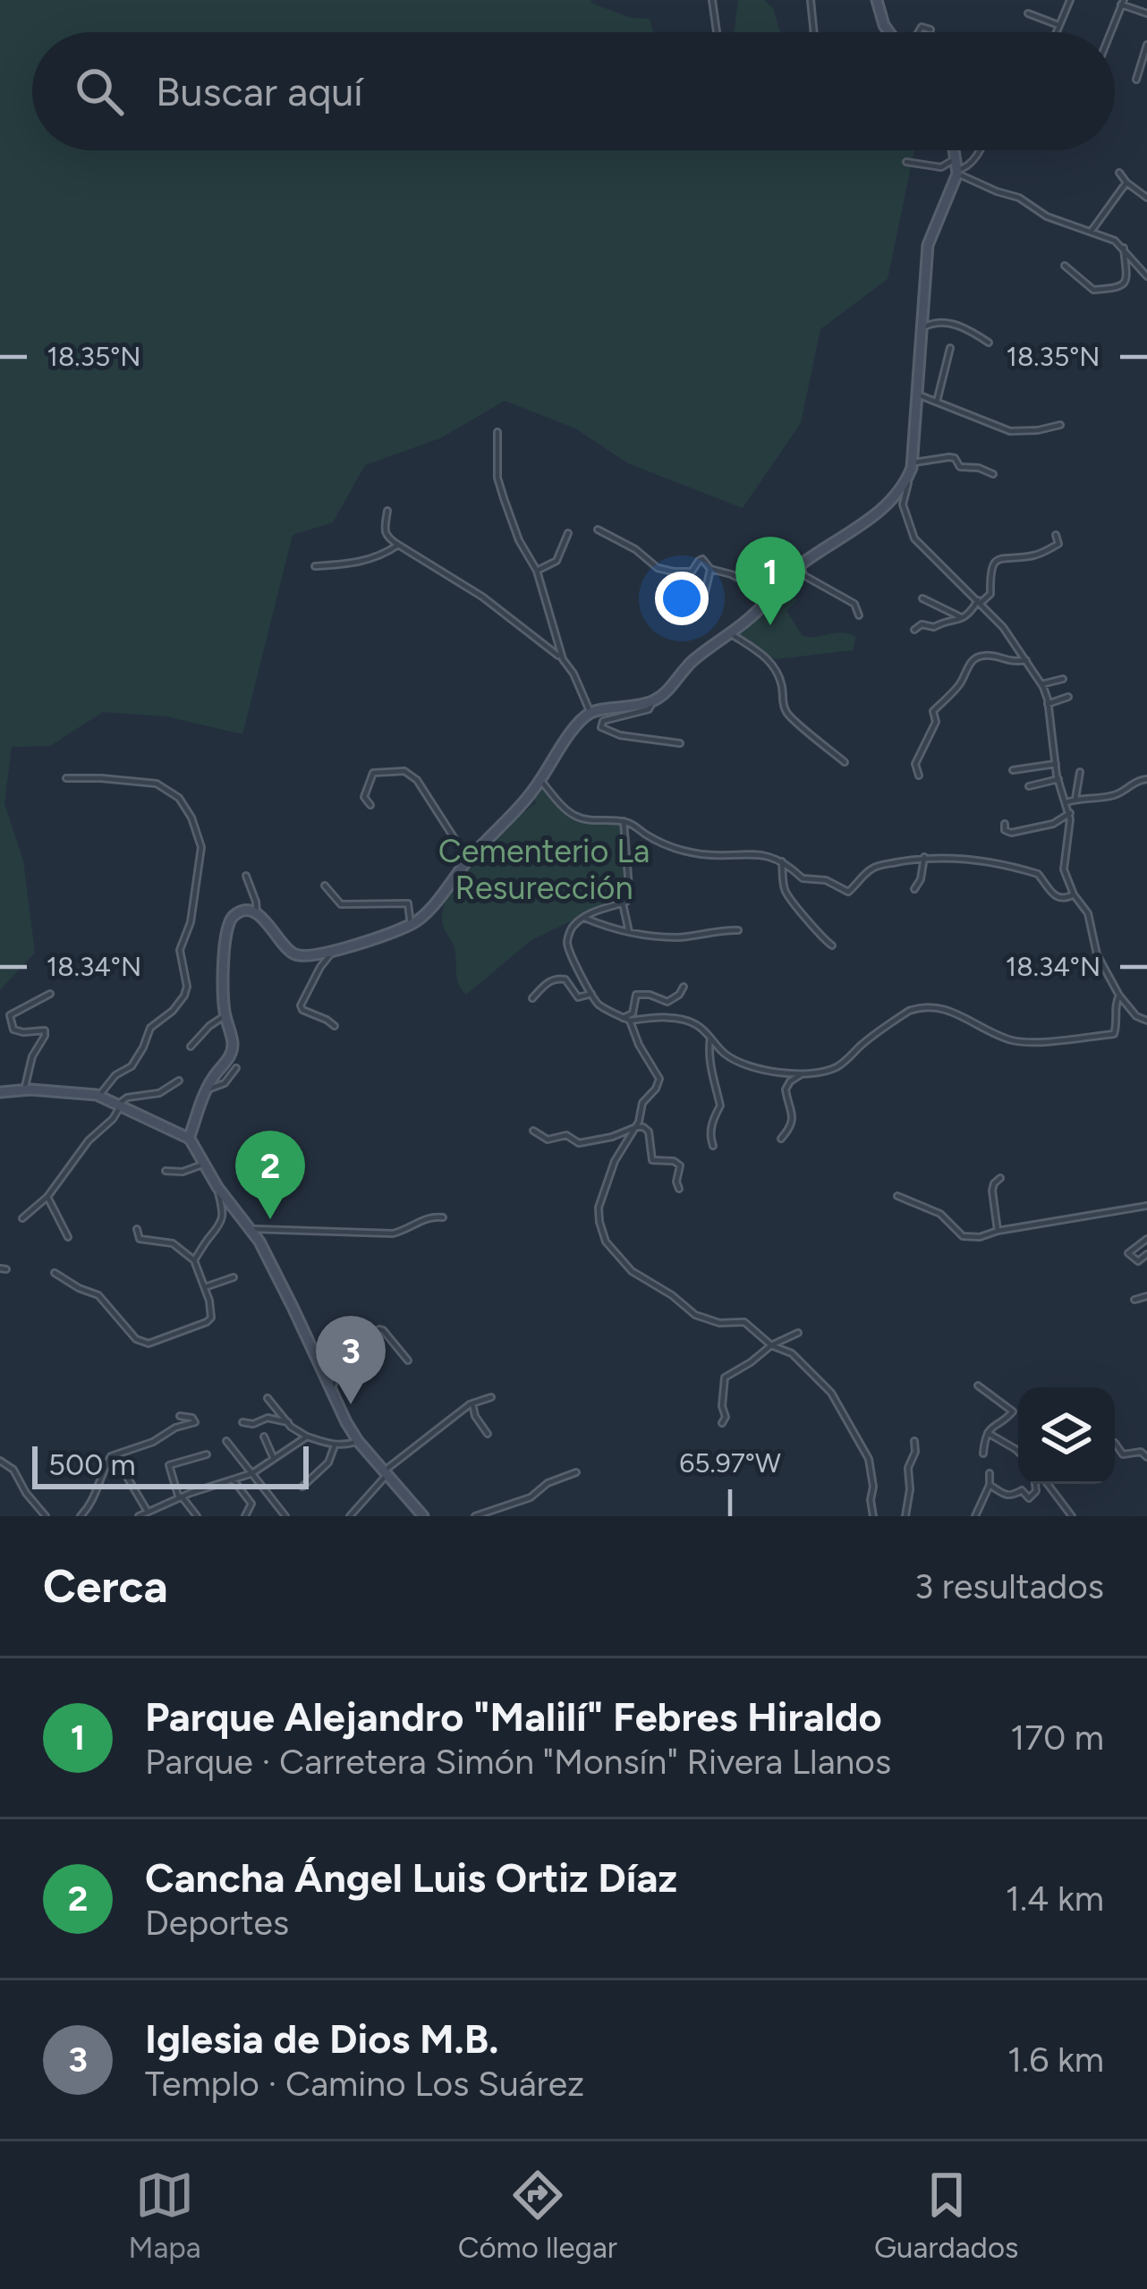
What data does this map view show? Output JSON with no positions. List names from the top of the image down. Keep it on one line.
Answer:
{"parks":["Cementerio La Resurección"],"scale_bar":"500 m","page":{"search":"Buscar aquí","pins":["1","2","3"],"scale":"500 m","heading":["Cerca","3 resultados"],"list":[{"mark":"1","name":"Parque Alejandro \"Malilí\" Febres Hiraldo","note":"Parque · Carretera Simón \"Monsín\" Rivera Llanos","value":"170 m"},{"mark":"2","name":"Cancha Ángel Luis Ortiz Díaz","note":"Deportes","value":"1.4 km"},{"mark":"3","name":"Iglesia de Dios M.B.","note":"Templo · Camino Los Suárez","value":"1.6 km"}],"nav":["Mapa","Cómo llegar","Guardados"]},"coordinates":["18.35°N","18.34°N","65.97°W"]}
